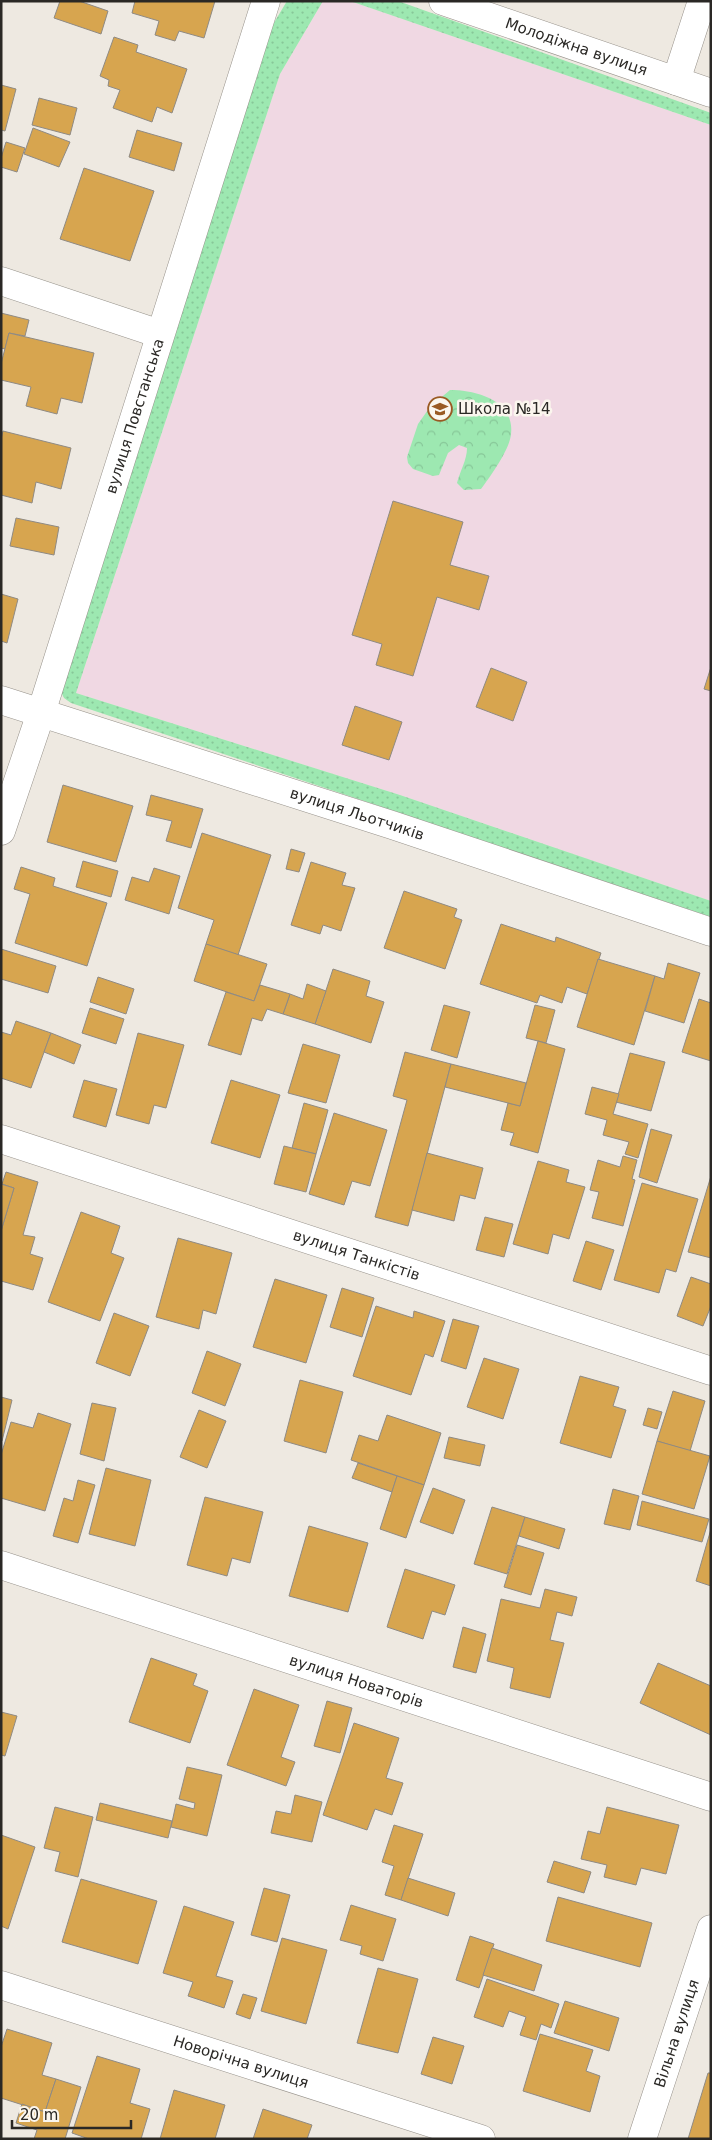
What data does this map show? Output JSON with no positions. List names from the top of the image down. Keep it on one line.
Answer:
{"streets":{"street":["Молодіжна вулиця","вулиця Повстанська","вулиця Льотчиків","вулиця Танкістів","вулиця Новаторів","Вільна вулиця","Новорічна вулиця"]},"crossings":[["вулиця Повстанська","вулиця Льотчиків"]],"places":{"school or university":["Школа №14"]},"scale_bar":"20 m"}
